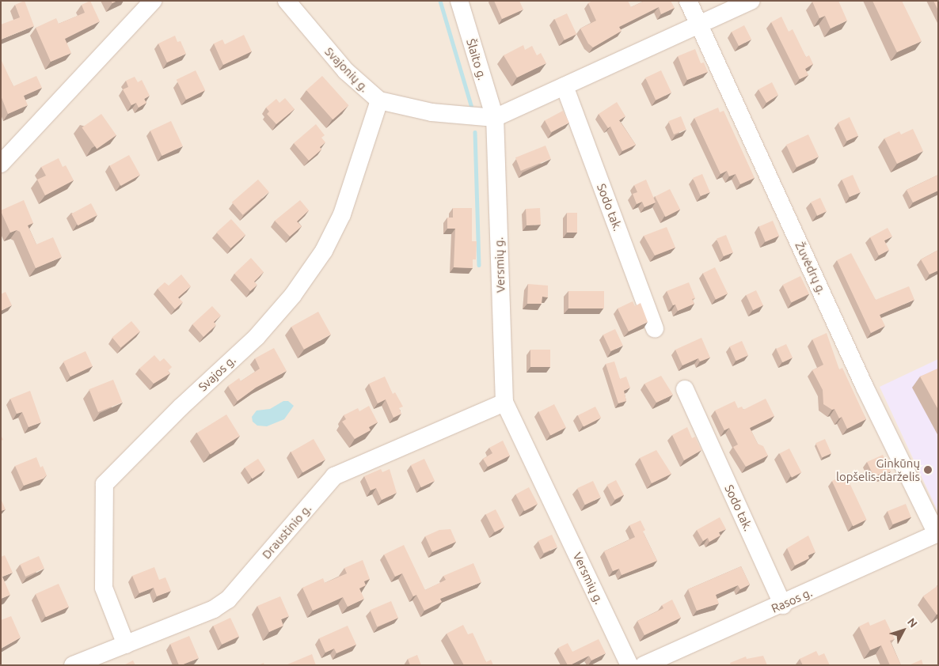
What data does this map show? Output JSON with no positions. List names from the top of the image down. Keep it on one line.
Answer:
{"streets":{"street":["Šlaito g.","Svajonių g.","Sodo tak.","Versmių g.","Žuvėdrų g.","Svajos g.","Draustinio g.","Rasos g."]},"crossings":[["Šlaito g.","Svajonių g."],["Šlaito g.","Versmių g."],["Svajonių g.","Versmių g."],["Svajonių g.","Svajos g."],["Sodo tak.","Rasos g."],["Versmių g.","Draustinio g."],["Žuvėdrų g.","Rasos g."],["Svajos g.","Draustinio g."]],"places":["Ginkūnų lopšelis-darželis"],"north":"top right"}
